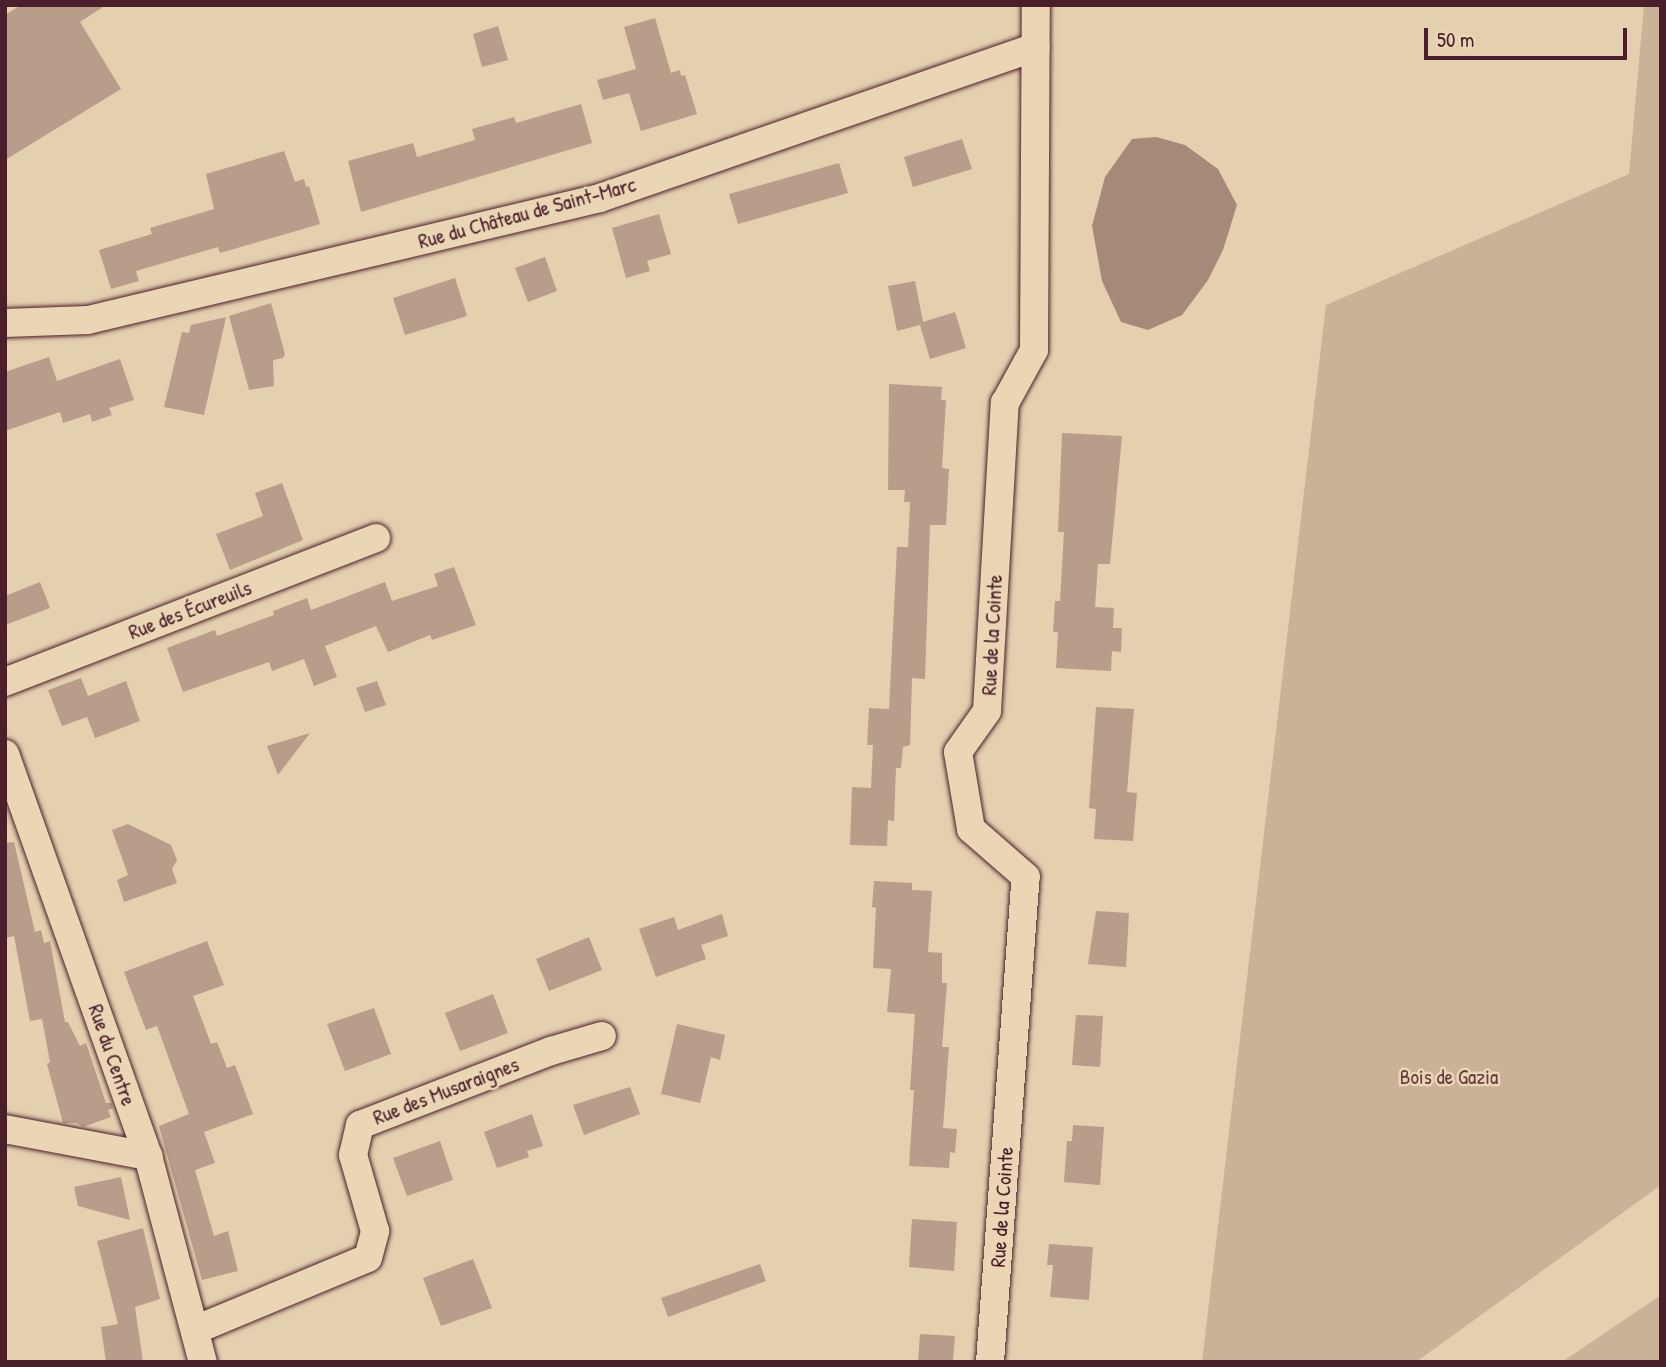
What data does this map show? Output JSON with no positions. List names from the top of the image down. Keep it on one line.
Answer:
{"streets":{"street":["Rue du Château de Saint-Marc","Rue des Écureuils","Rue de la Cointe","Rue du Centre","Rue des Musaraignes"]},"crossings":[["Rue du Château de Saint-Marc","Rue de la Cointe"],["Rue du Centre","Rue des Musaraignes"]],"parks":["Bois de Gazia"],"scale_bar":"50 m"}
